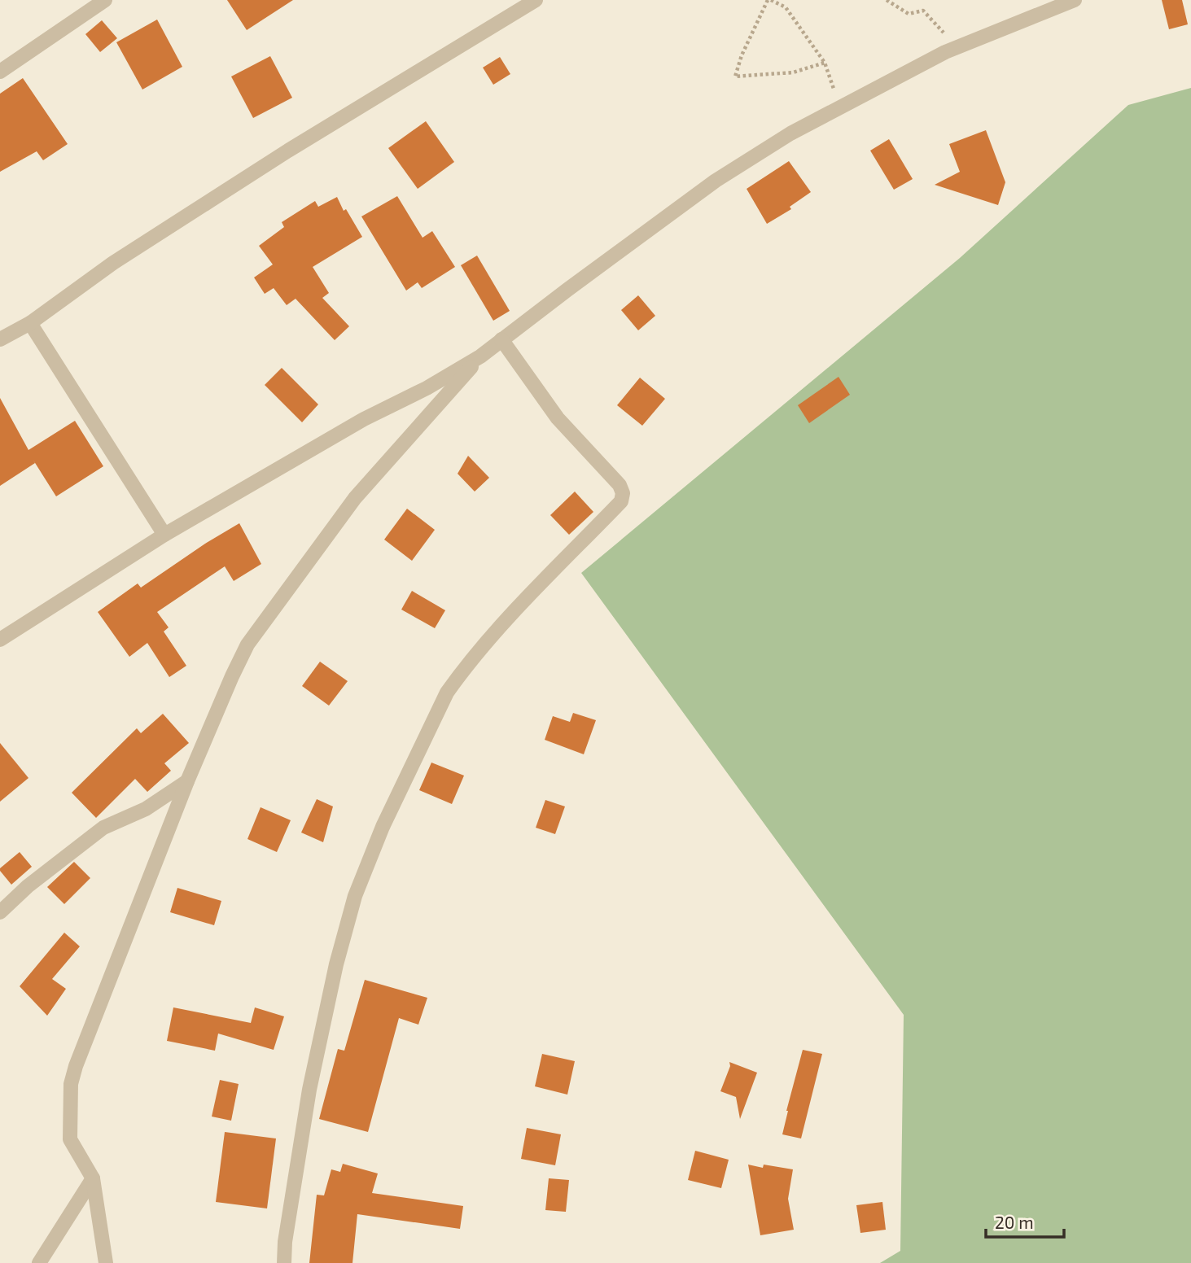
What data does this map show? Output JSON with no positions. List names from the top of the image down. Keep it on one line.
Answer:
{"scale_bar":"20 m"}
